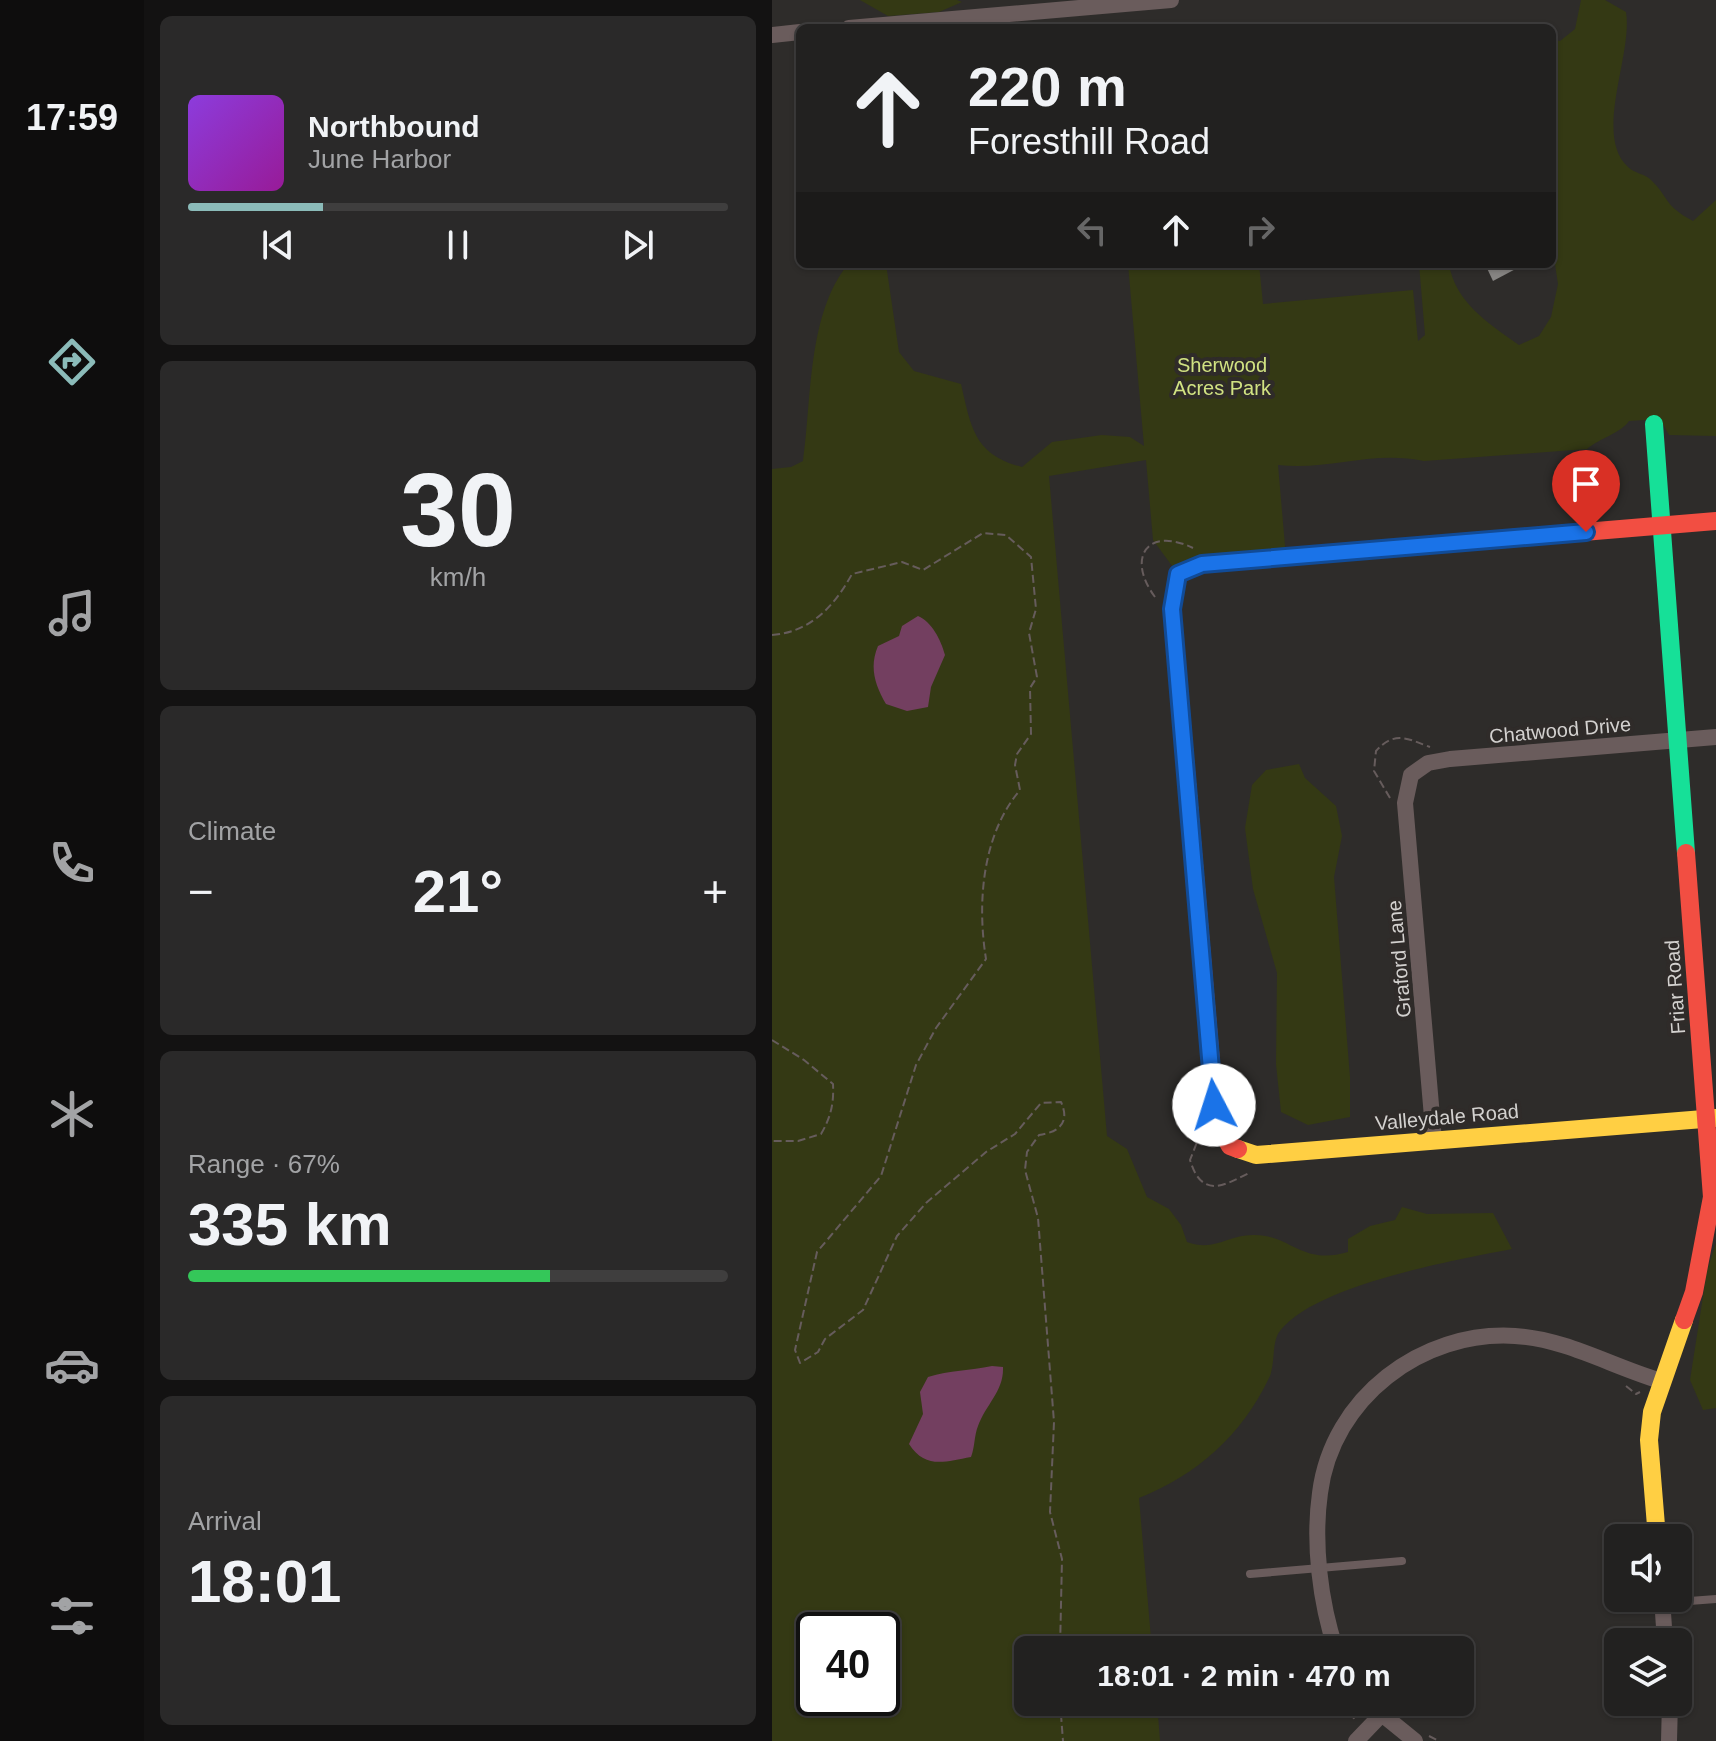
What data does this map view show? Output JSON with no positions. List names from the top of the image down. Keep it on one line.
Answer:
{"streets":{"street":["Chatwood Drive","Graford Lane","Friar Road","Valleydale Road"]},"crossings":[["Chatwood Drive","Graford Lane"],["Chatwood Drive","Friar Road"],["Graford Lane","Valleydale Road"],["Friar Road","Valleydale Road"]],"parks":["Sherwood Acres Park"],"page":{"tabs":"17:59","turn":["220 m","Foresthill Road"],"song":["Northbound","June Harbor"],"tile":[["30","km/h"],"Climate",["Range · 67%","335 km"],["Arrival","18:01"]],"heat":["−","21°","+"],"limit":"40","trip":"18:01 · 2 min · 470 m"}}
